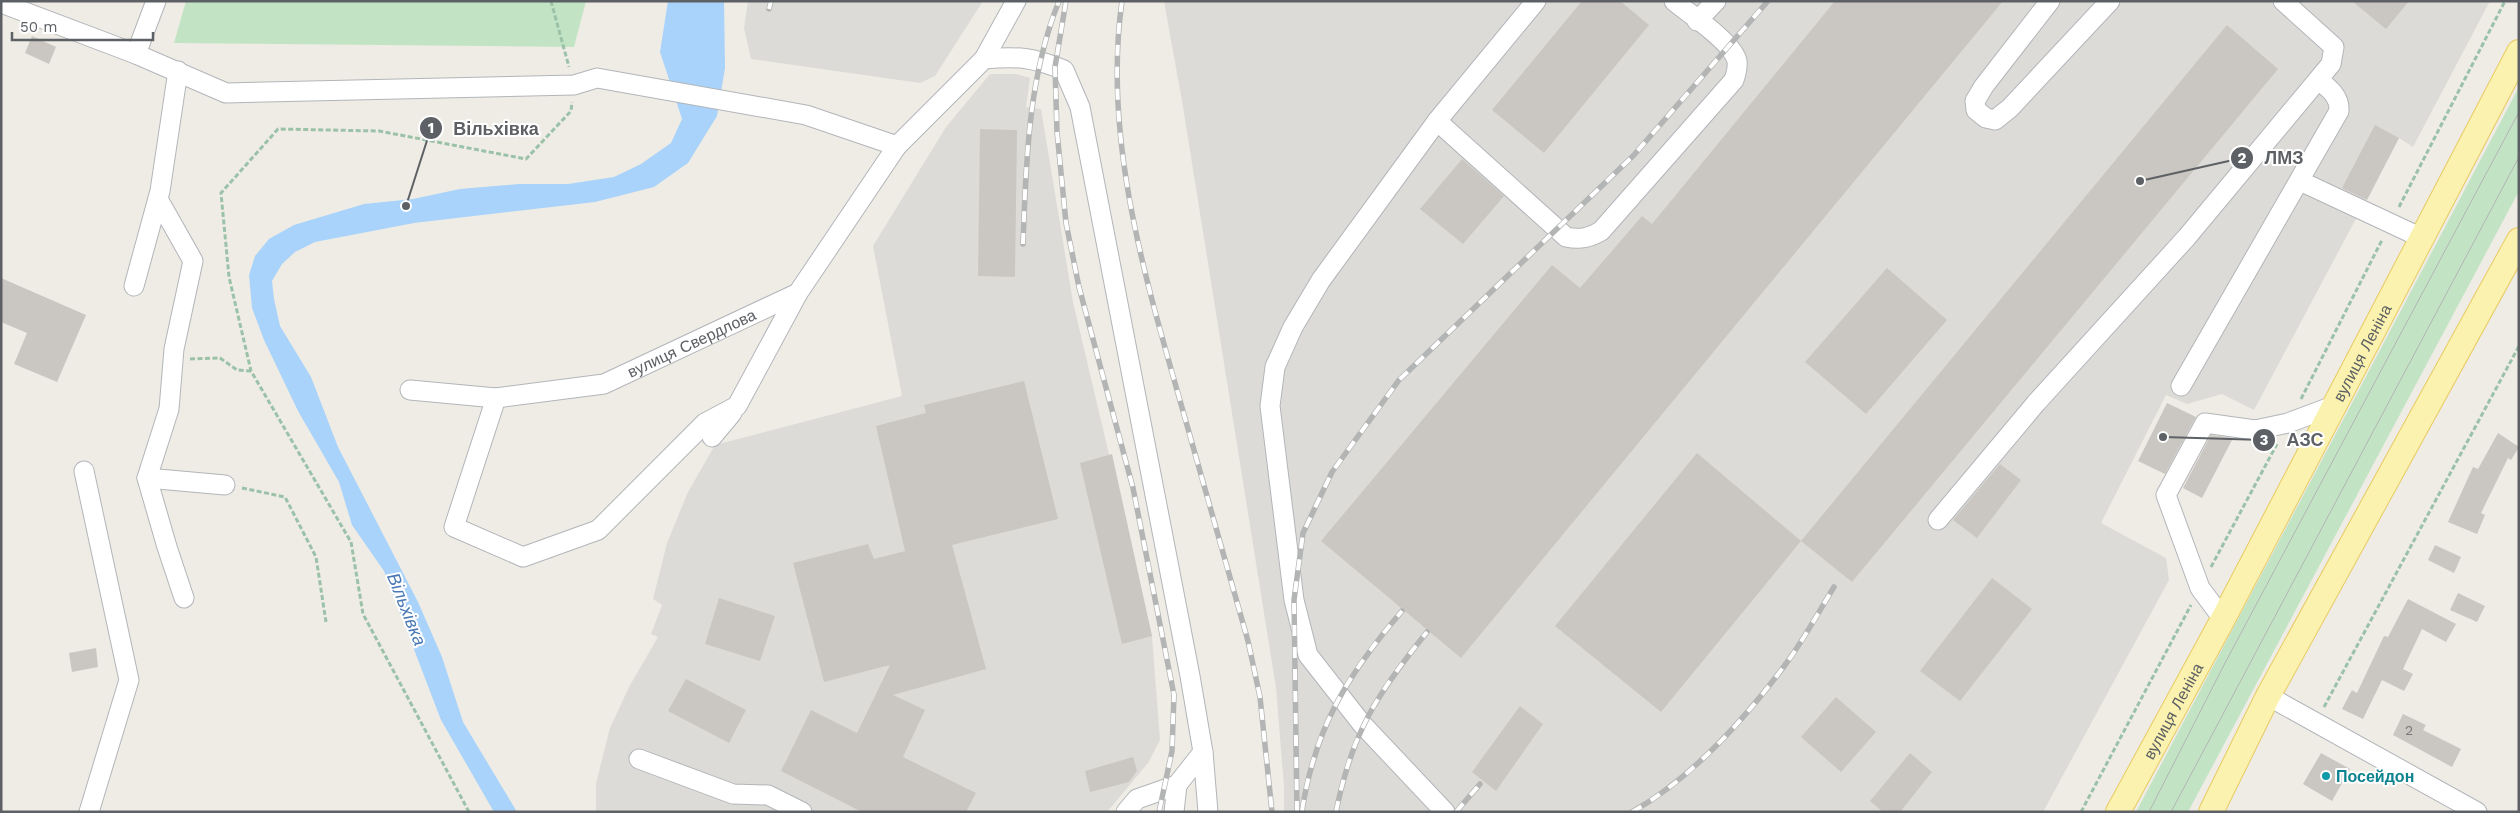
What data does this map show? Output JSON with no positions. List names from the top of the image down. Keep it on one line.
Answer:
{"streets":{"main road":["вулиця Леніна"],"street":["вулиця Свердлова"]},"water":["Вільхівка"],"places":["ЛМЗ","Вільхівка","АЗС","Посейдон"],"house_numbers":["2"],"scale_bar":"50 m"}
